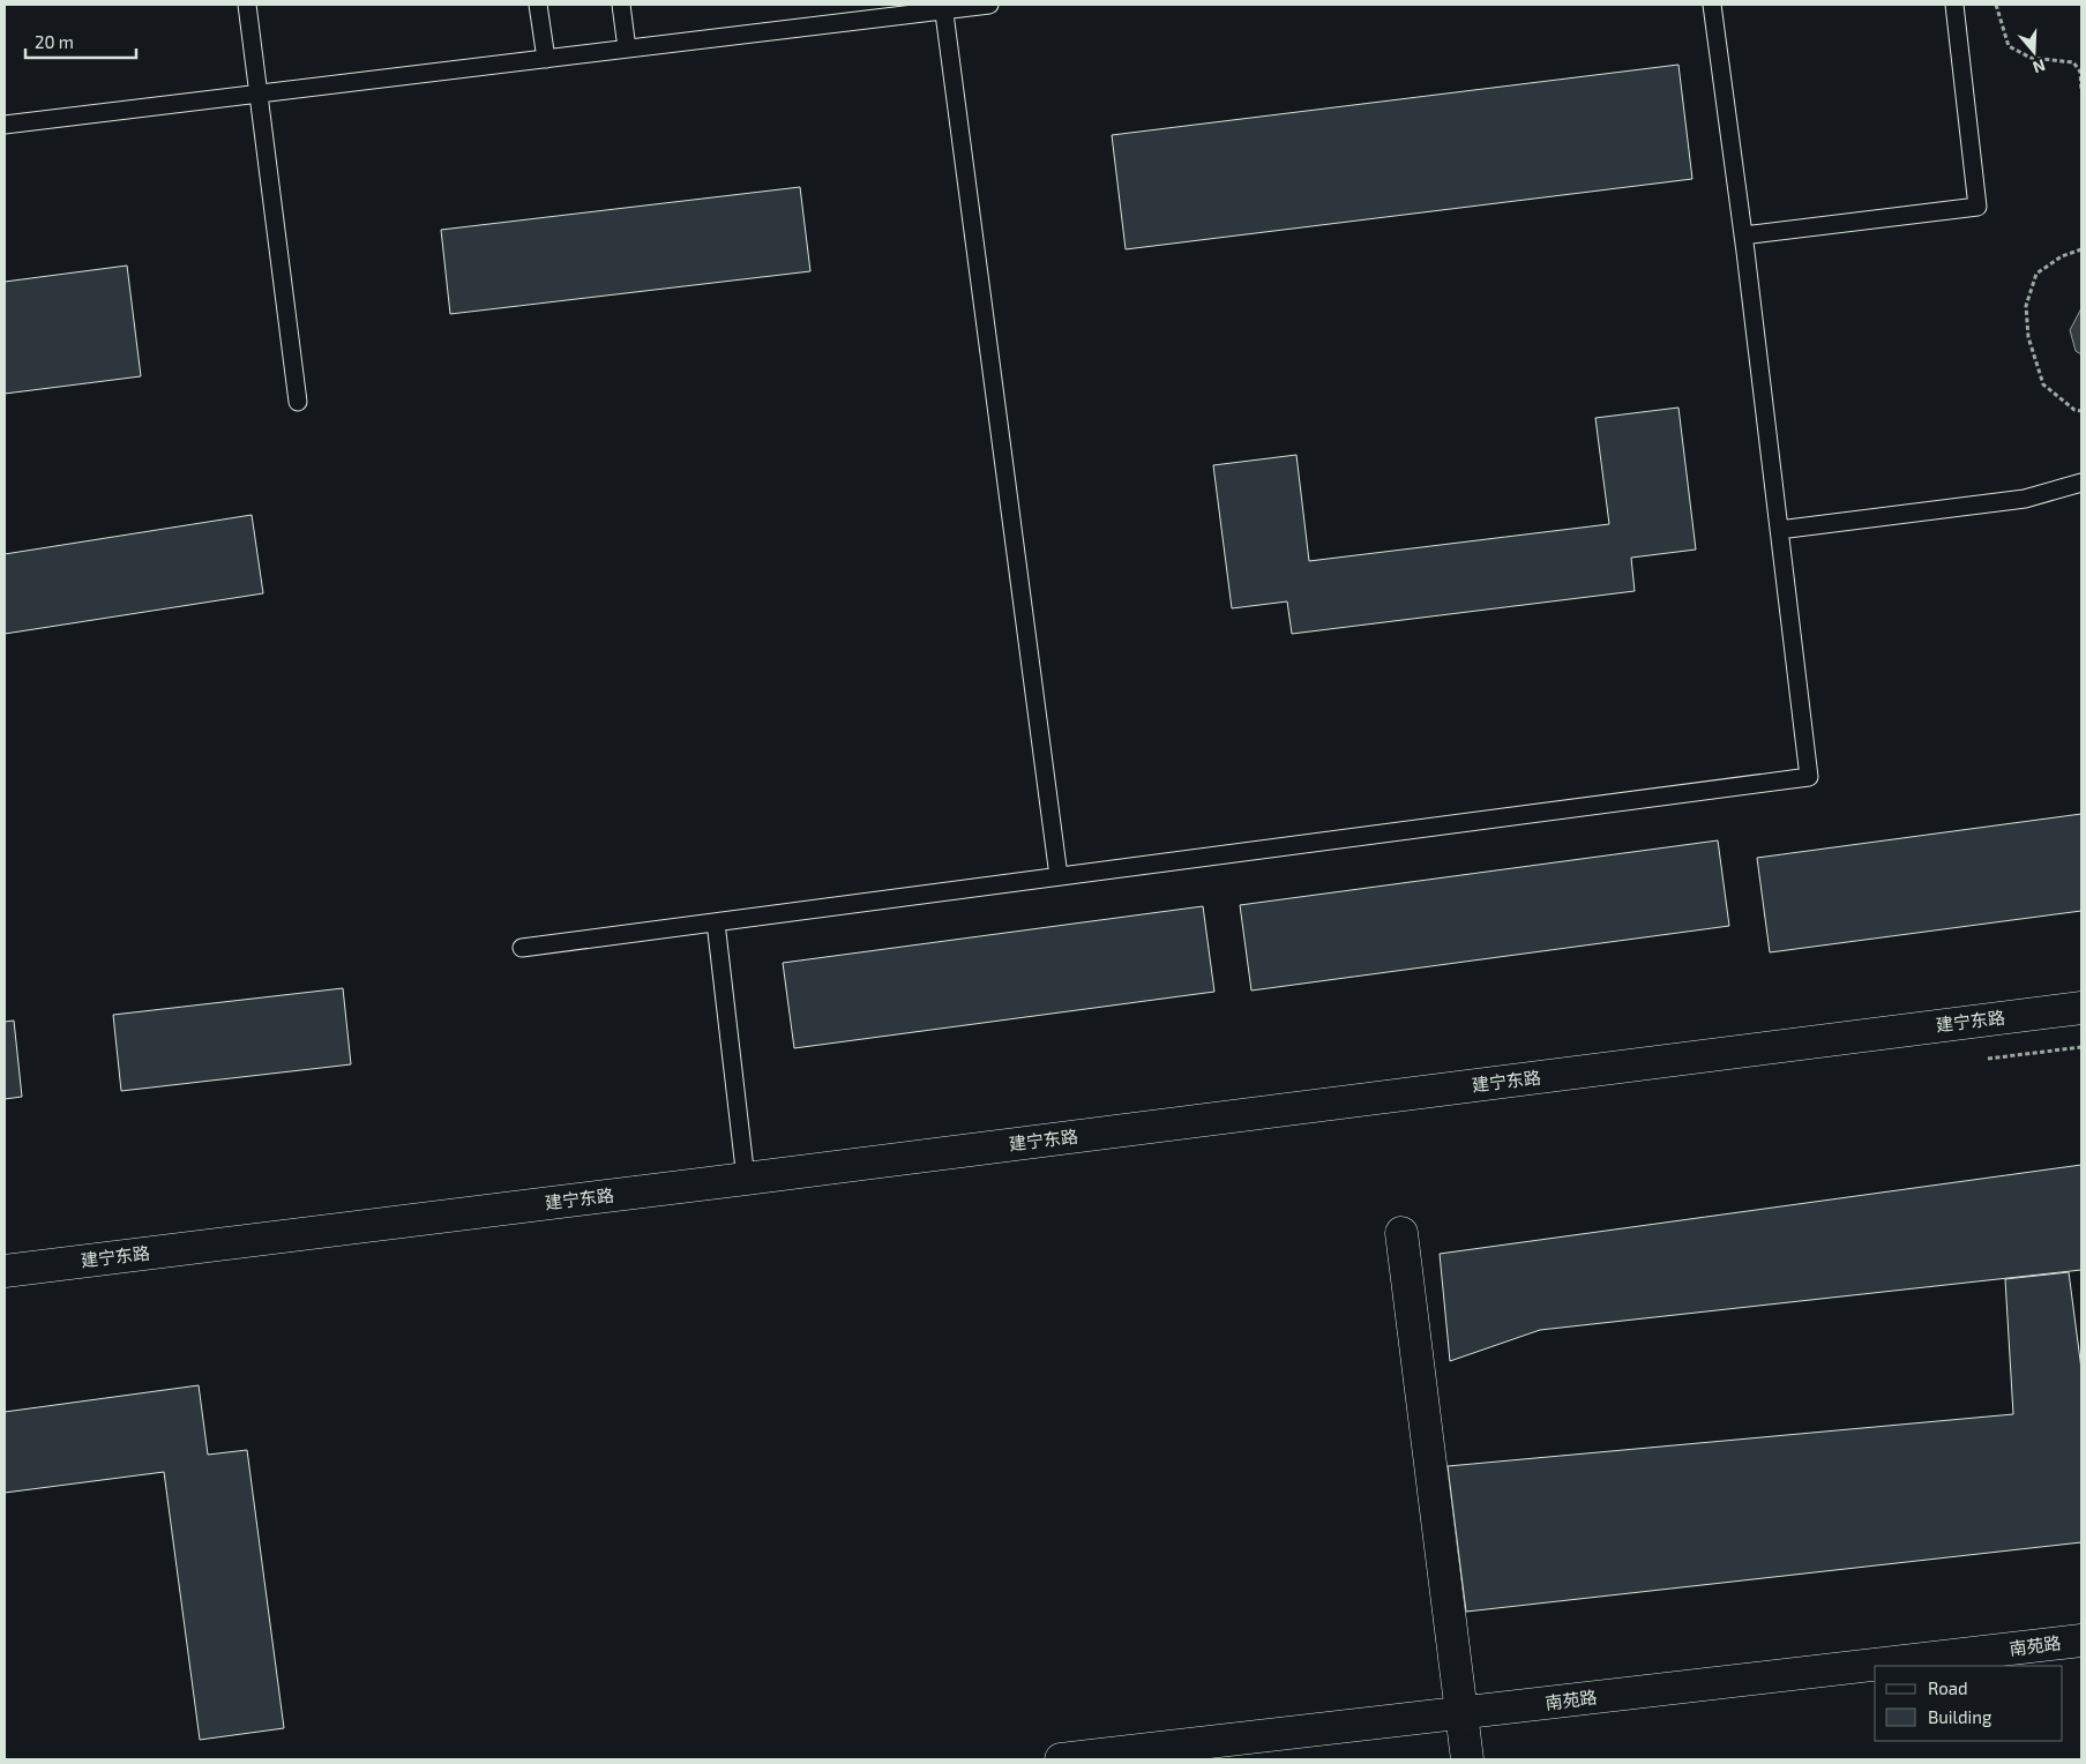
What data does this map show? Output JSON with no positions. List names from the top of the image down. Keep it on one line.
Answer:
{"streets":{"main road":["建宁东路","南苑路"]},"legend":["Road","Building"],"scale_bar":"20 m","north":"bottom"}
